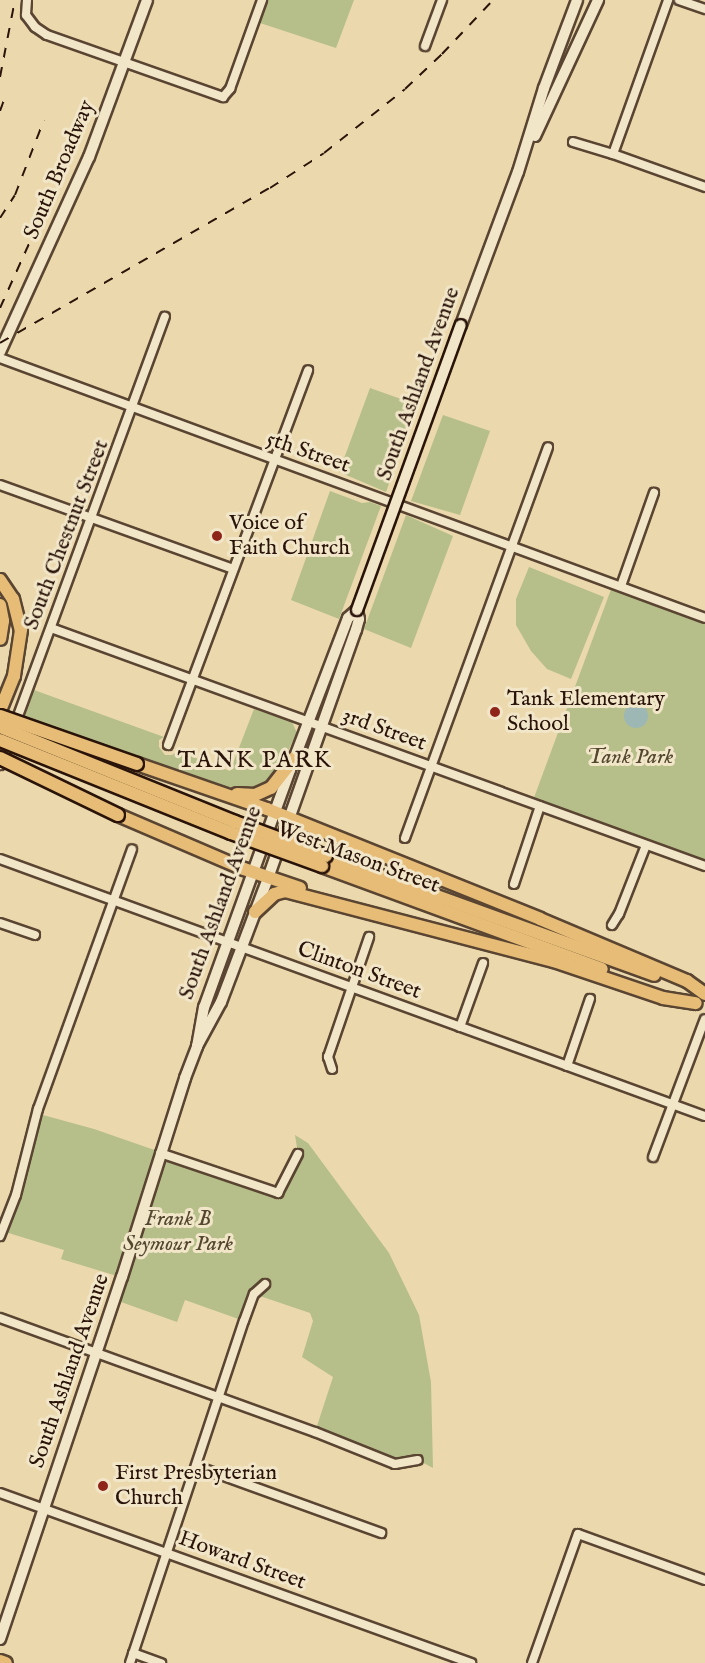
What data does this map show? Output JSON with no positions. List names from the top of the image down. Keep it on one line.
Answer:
{"streets":{"main road":["South Broadway","South Ashland Avenue","West Mason Street"],"street":["5th Street","South Chestnut Street","3rd Street","Clinton Street","Howard Street"]},"crossings":[["South Ashland Avenue","3rd Street"],["South Ashland Avenue","Clinton Street"],["South Ashland Avenue","Howard Street"],["5th Street","South Chestnut Street"],["South Chestnut Street","3rd Street"]],"districts":["TANK PARK"],"parks":["Tank Park","Frank B Seymour Park"],"places":["Voice of Faith Church","Tank Elementary School","First Presbyterian Church"]}
